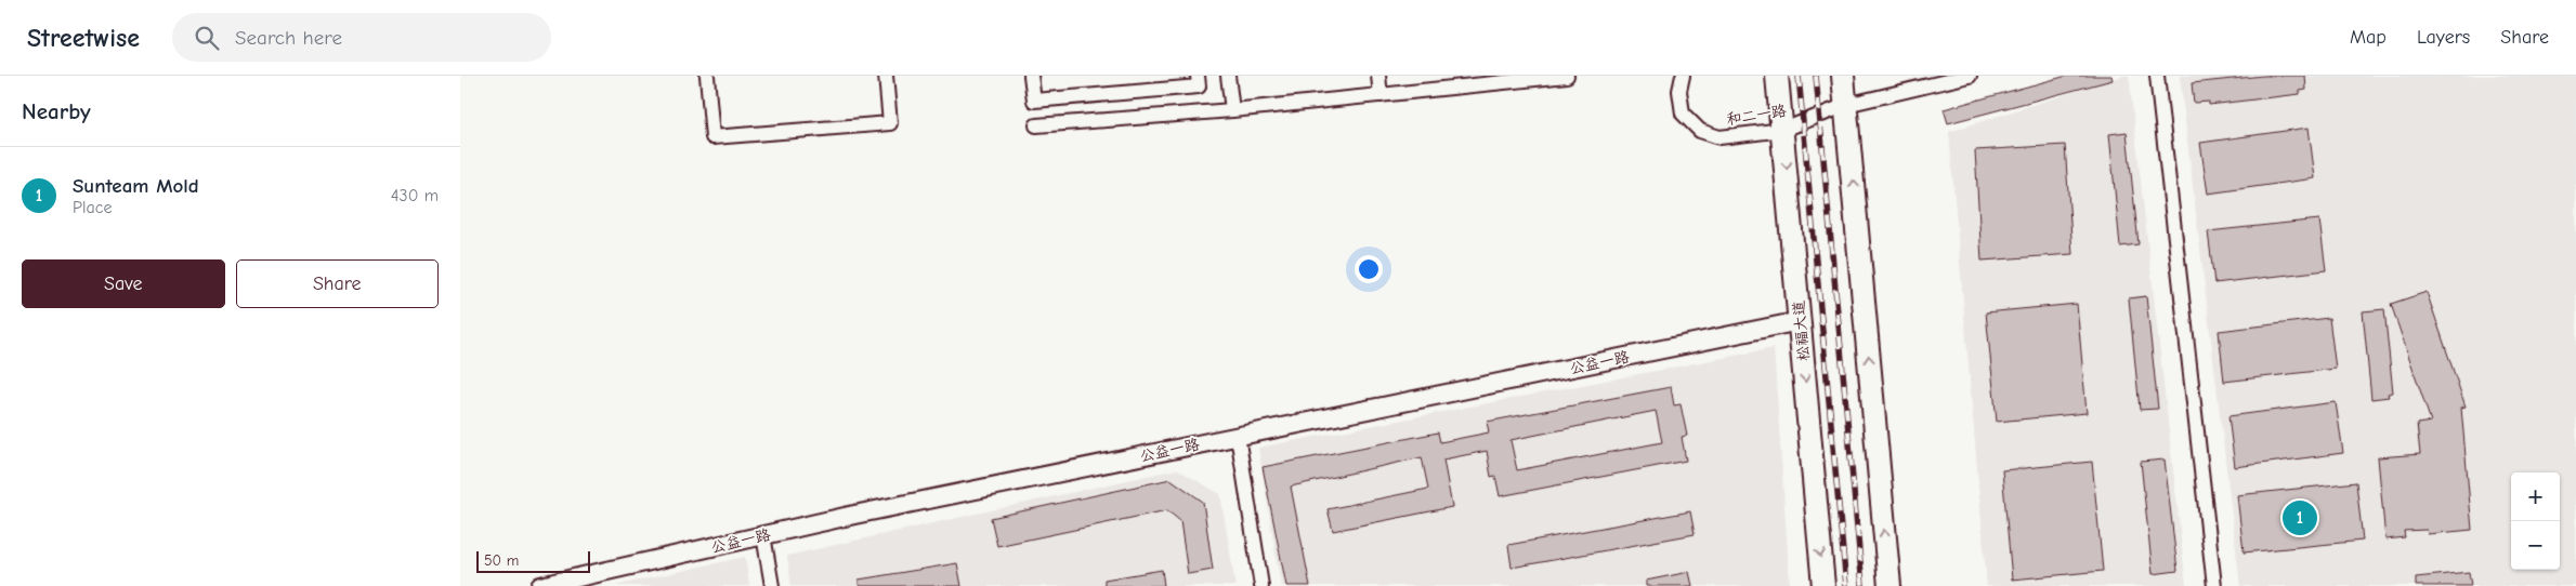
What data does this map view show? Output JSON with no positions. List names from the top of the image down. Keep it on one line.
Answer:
{"streets":{"main road":["松福大道"],"street":["和二一路","公益一路"]},"crossings":[["和二一路","松福大道"],["松福大道","公益一路"]],"scale_bar":"50 m","page":{"header":"Streetwise","search":"Search here","nav":["Map","Layers","Share"],"heading":"Nearby","list":[{"mark":"1","name":"Sunteam Mold","note":"Place","value":"430 m"}],"buttons":["Save","Share"],"map_buttons":["+","−"],"pins":"1","scale":"50 m"}}
